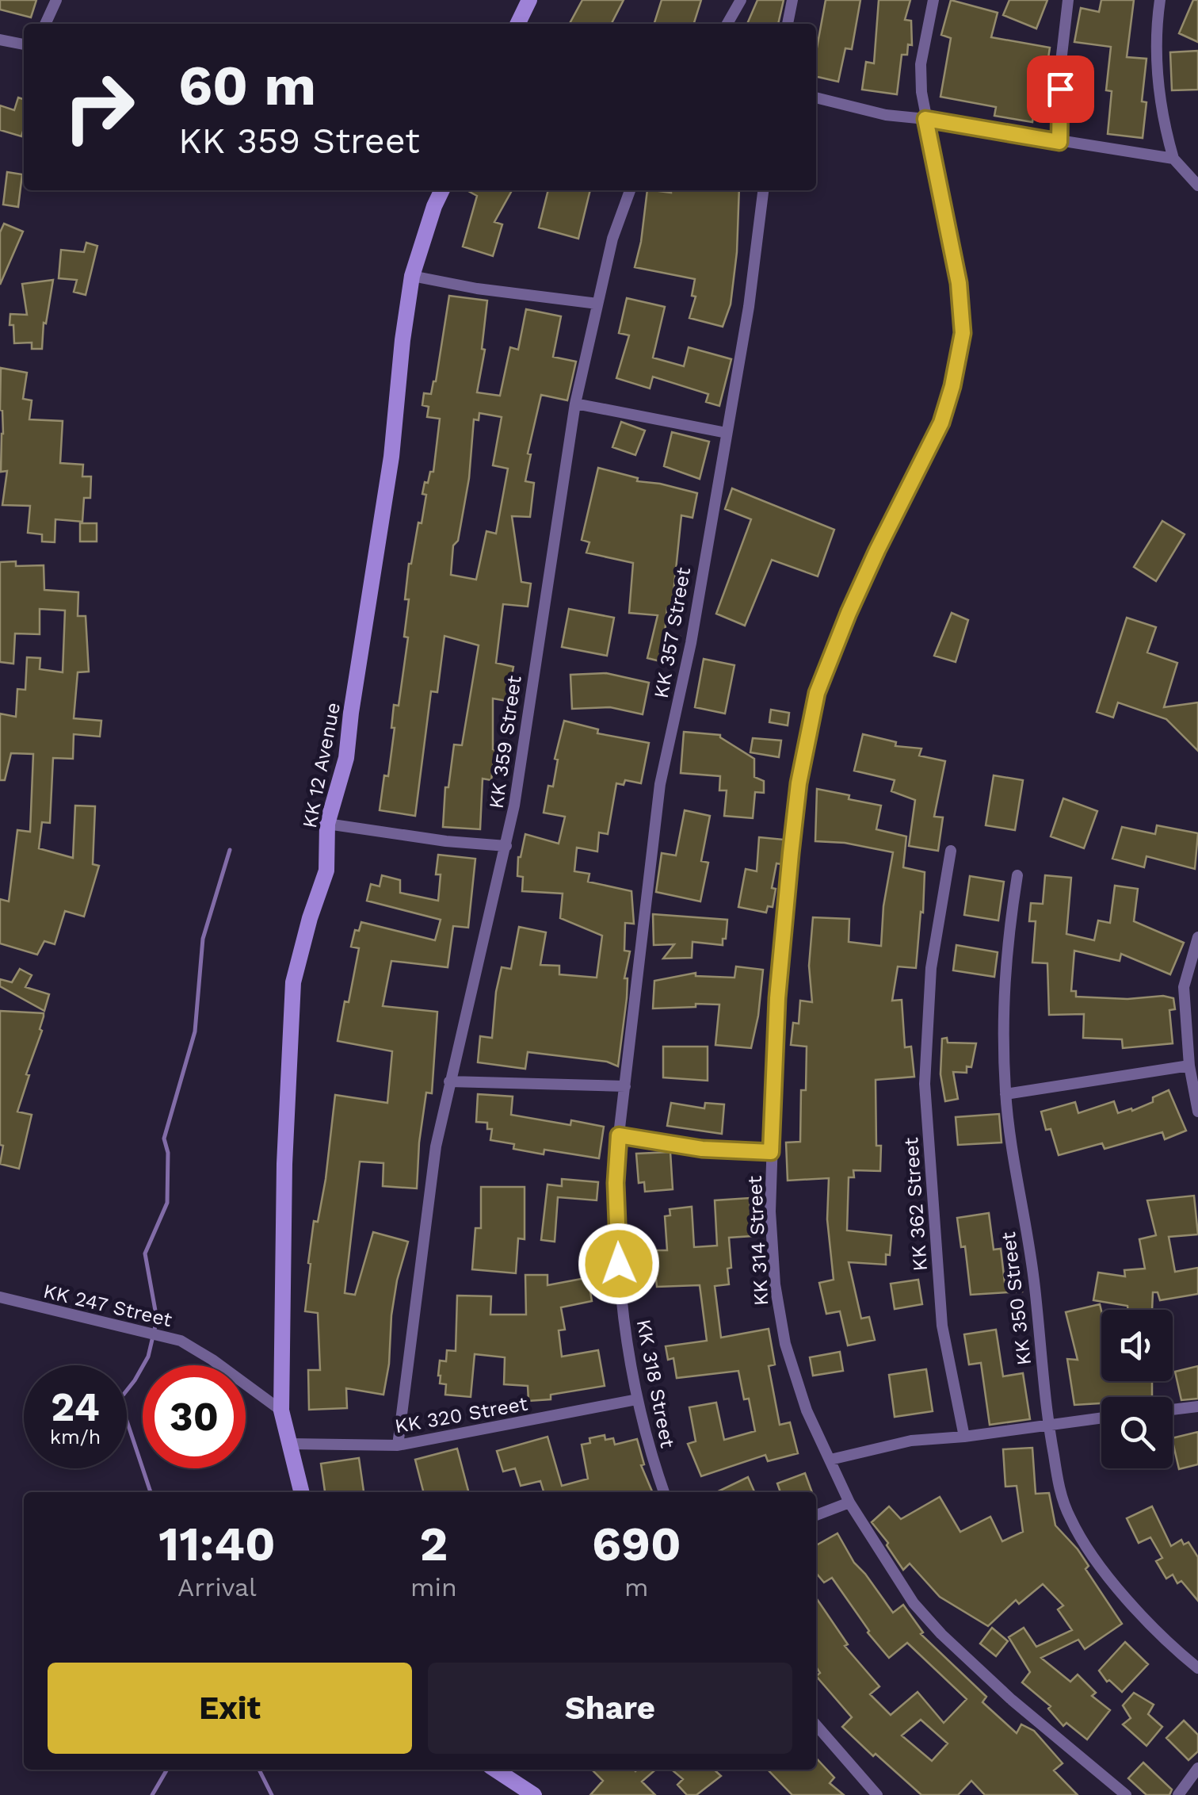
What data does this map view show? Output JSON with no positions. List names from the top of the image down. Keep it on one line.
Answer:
{"streets":{"main road":["KK 12 Avenue"],"street":["KK 357 Street","KK 359 Street","KK 362 Street","KK 314 Street","KK 350 Street","KK 247 Street","KK 318 Street","KK 320 Street"]},"crossings":[["KK 357 Street","KK 318 Street"],["KK 359 Street","KK 320 Street"],["KK 12 Avenue","KK 247 Street"],["KK 12 Avenue","KK 320 Street"],["KK 318 Street","KK 320 Street"]],"page":{"turn":["60 m","KK 359 Street"],"speed":"24 km/h","limit":"30","eta":["11:40","Arrival","2","min","690","m"],"buttons":["Exit","Share"]}}
